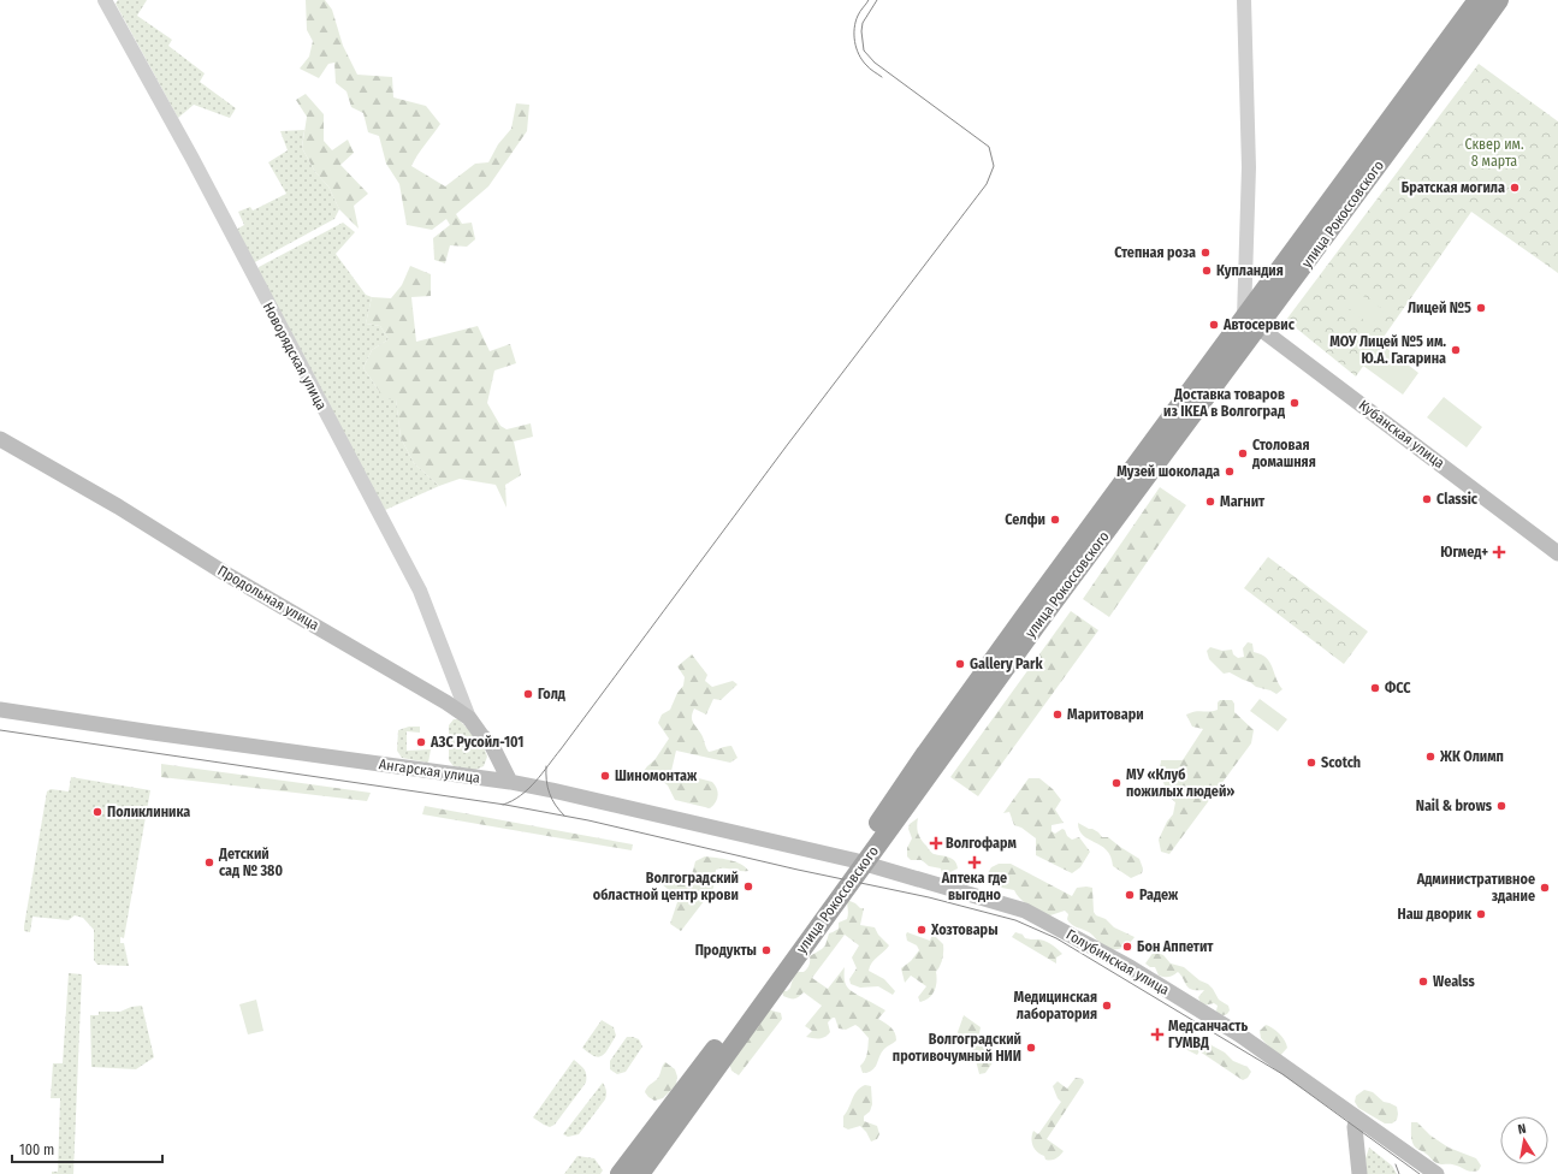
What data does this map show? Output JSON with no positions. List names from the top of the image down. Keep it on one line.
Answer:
{"streets":{"highway":["улица Рокоссовского"],"main road":["Кубанская улица","Продольная улица","Ангарская улица","Голубинская улица"],"street":["Новорядская улица"]},"crossings":[["улица Рокоссовского","Кубанская улица"],["улица Рокоссовского","Ангарская улица"],["улица Рокоссовского","Голубинская улица"],["Новорядская улица","Продольная улица"],["Продольная улица","Ангарская улица"],["Ангарская улица","Голубинская улица"]],"parks":["Сквер им. 8 марта"],"places":{"other":["Братская могила","Степная роза","Купландия","Лицей №5","Автосервис","МОУ Лицей №5 им. Ю.А. Гагарина","Доставка товаров из IKEA в Волгоград","Столовая домашняя","Музей шоколада","Classic","Магнит","Селфи","Gallery Park","ФСС","Голд","Маритовари","АЗС Русойл-101","ЖК Олимп","Scotch","Шиномонтаж","МУ «Клуб пожилых людей»","Nail & brows","Поликлиника","Детский сад № 380","Волгоградский областной центр крови","Административное здание","Радеж","Наш дворик","Хозтовары","Бон Аппетит","Продукты","Wealss","Медицинская лаборатория","Волгоградский противочумный НИИ"],"health":["Югмед+","Волгофарм","Аптека где выгодно","Медсанчасть ГУМВД"]},"scale_bar":"100 m","north":"top"}
